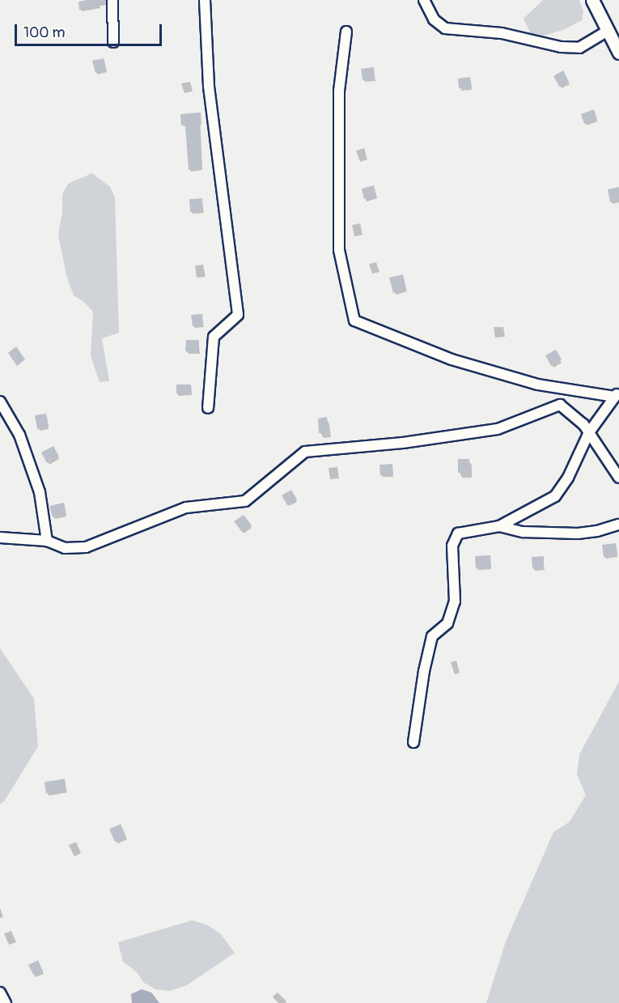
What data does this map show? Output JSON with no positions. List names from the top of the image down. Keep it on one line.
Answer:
{"scale_bar":"100 m"}
